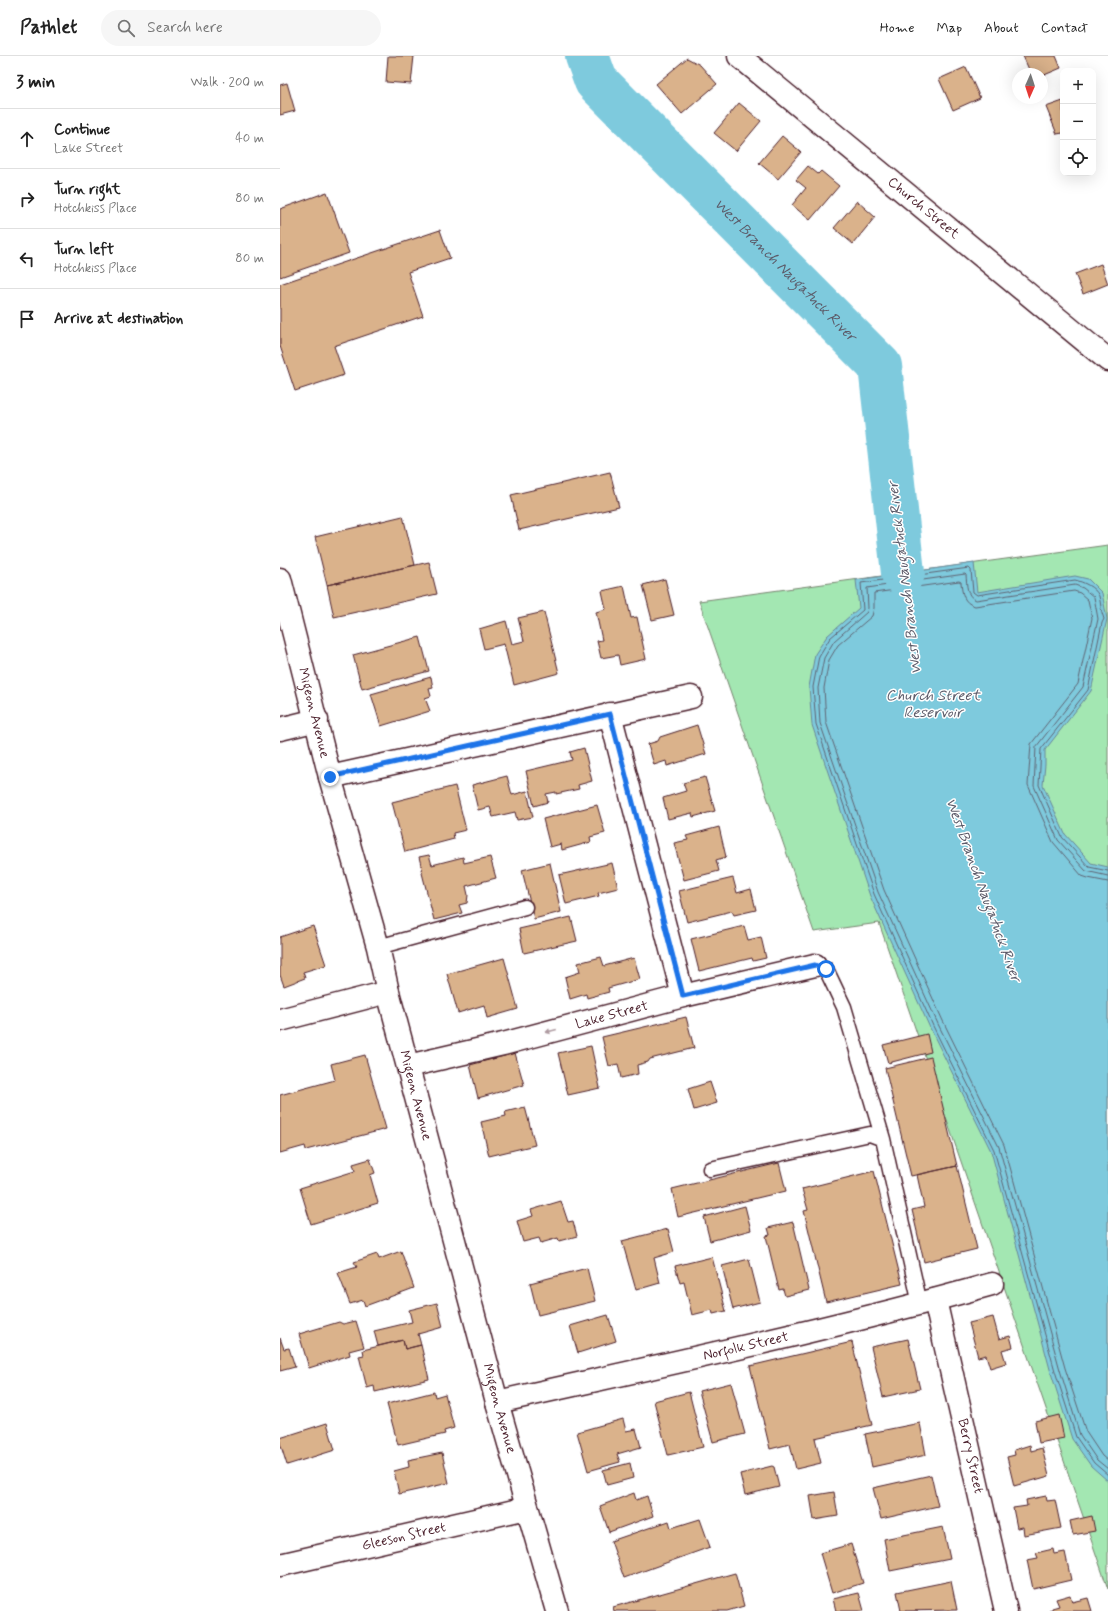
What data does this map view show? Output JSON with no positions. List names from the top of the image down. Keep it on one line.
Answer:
{"streets":{"street":["Church Street","Migeon Avenue","Lake Street","Norfolk Street","Berry Street","Gleeson Street"]},"crossings":[["Migeon Avenue","Lake Street"],["Migeon Avenue","Norfolk Street"],["Migeon Avenue","Gleeson Street"],["Norfolk Street","Berry Street"]],"one_way":["Lake Street"],"water":["West Branch Naugatuck River","Church Street Reservoir"],"north":"bottom","page":{"header":"Pathlet","search":"Search here","nav":["Home","Map","About","Contact"],"heading":["3 min","Walk · 200 m"],"map_buttons":["+","−"],"list":[["Continue","Lake Street","40 m"],["Turn right","Hotchkiss Place","80 m"],["Turn left","Hotchkiss Place","80 m"],"Arrive at destination"]}}
